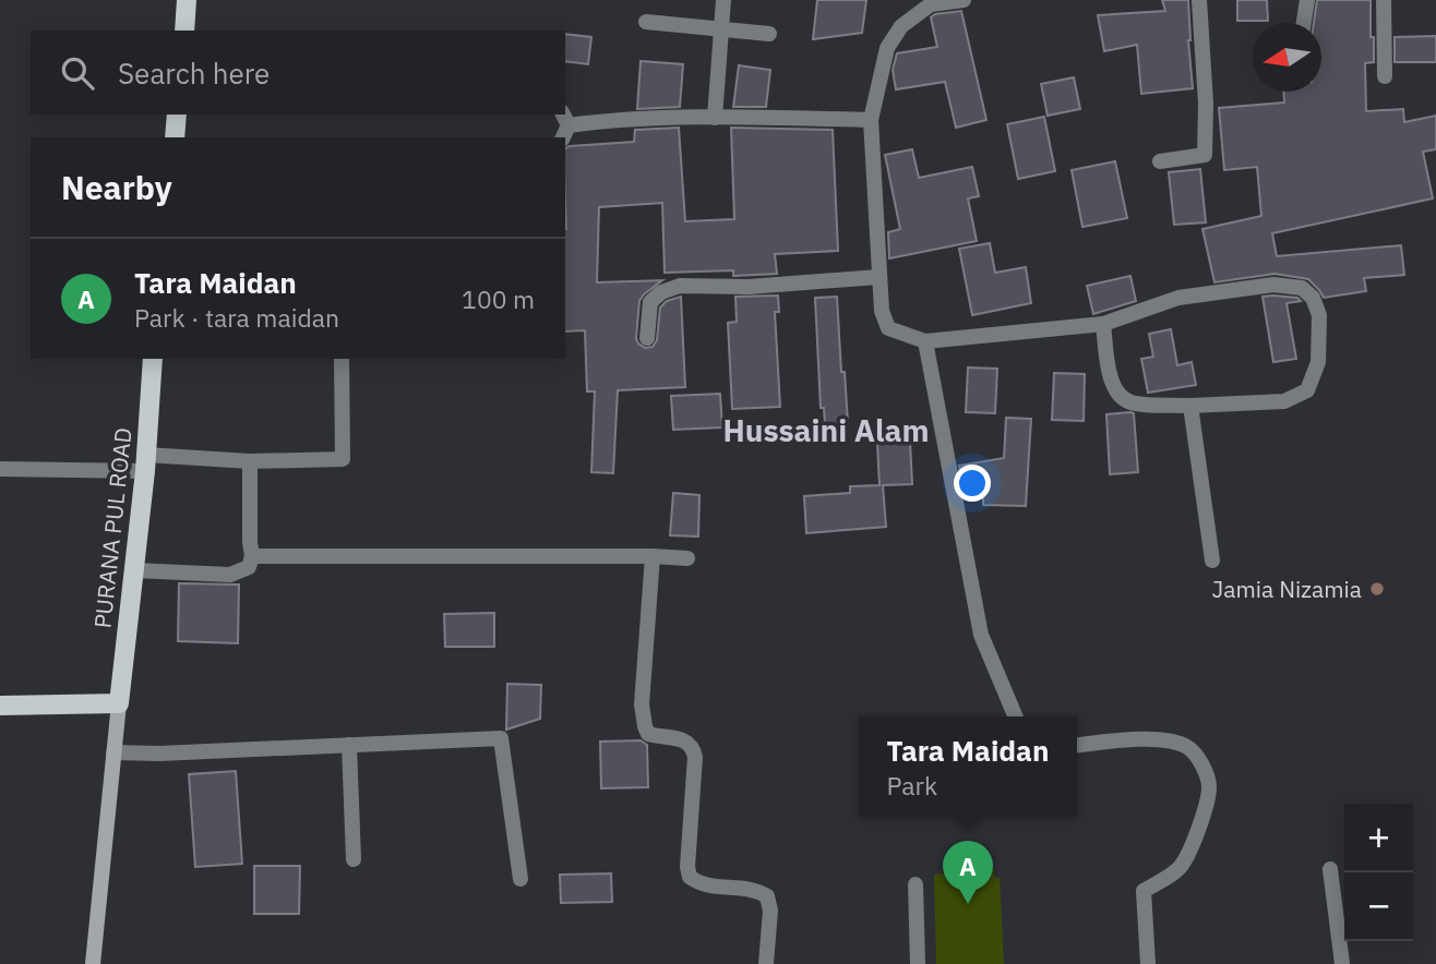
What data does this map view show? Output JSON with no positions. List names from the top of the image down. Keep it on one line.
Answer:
{"streets":{"main road":["PURANA PUL ROAD"]},"districts":["Hussaini Alam"],"places":["Jamia Nizamia"],"north":"left","page":{"search":"Search here","heading":"Nearby","list":[{"mark":"A","name":"Tara Maidan","note":"Park · tara maidan","value":"100 m"}],"popup":["Tara Maidan","Park"],"map_buttons":["+","−"],"pins":"A"}}
